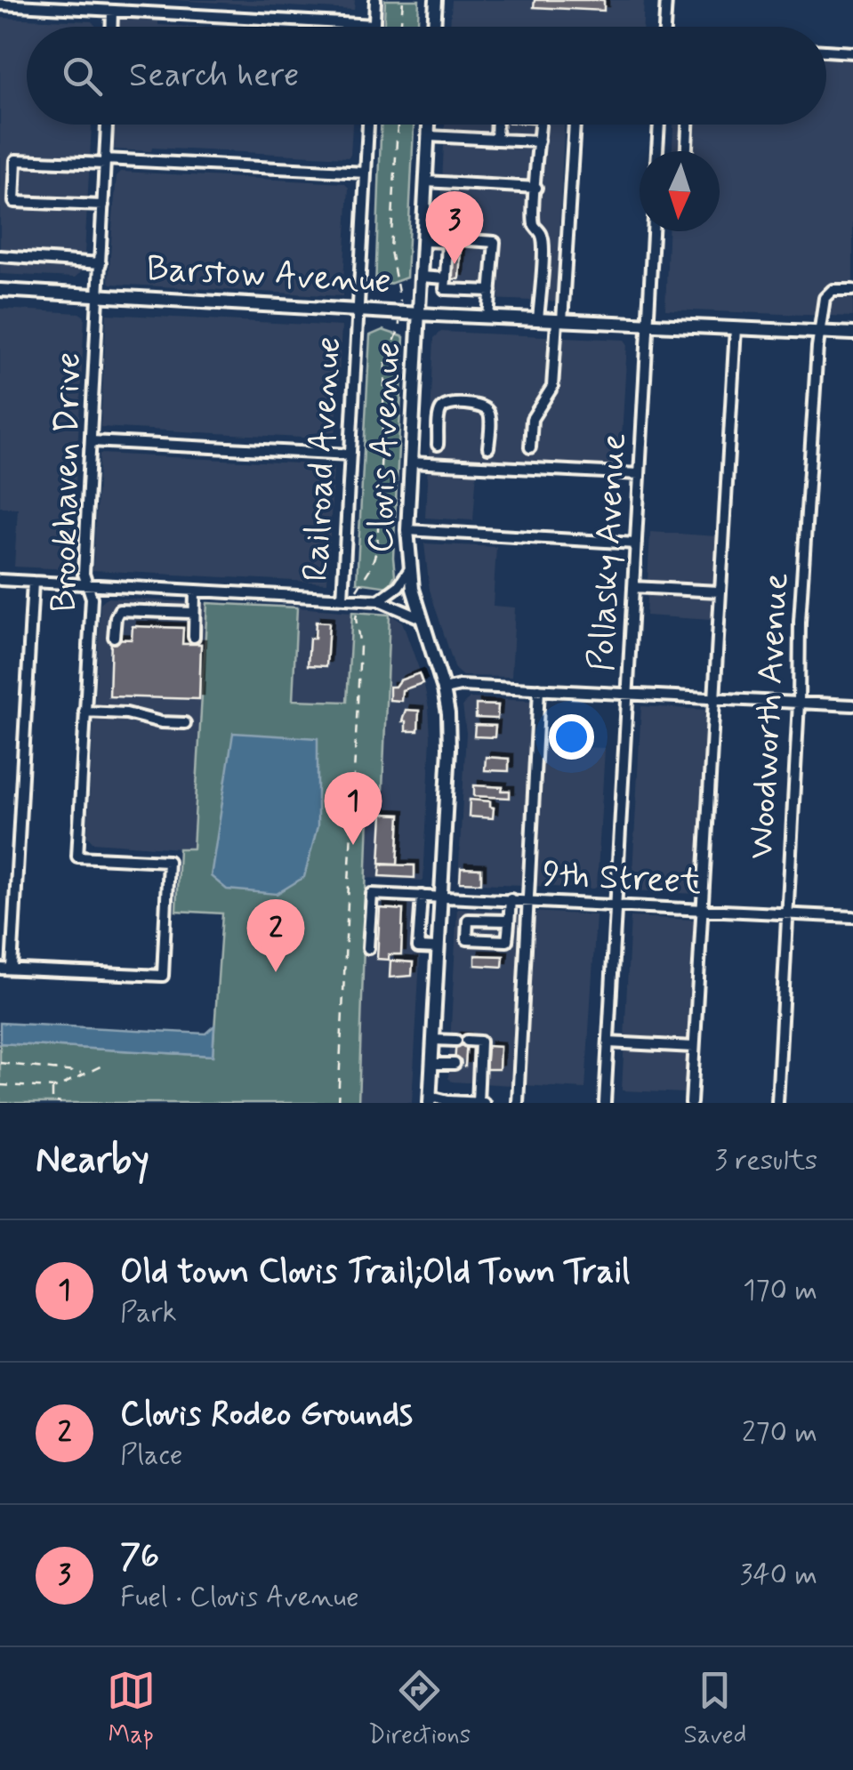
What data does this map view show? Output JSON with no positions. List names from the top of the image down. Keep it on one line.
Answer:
{"streets":{"main road":["Barstow Avenue","Clovis Avenue"],"street":["Railroad Avenue","Brookhaven Drive","Pollasky Avenue","Woodworth Avenue","9th Street"]},"crossings":[["Barstow Avenue","Clovis Avenue"],["Barstow Avenue","Railroad Avenue"],["Barstow Avenue","Brookhaven Drive"],["Barstow Avenue","Pollasky Avenue"],["Barstow Avenue","Woodworth Avenue"],["Clovis Avenue","9th Street"],["Pollasky Avenue","9th Street"],["Woodworth Avenue","9th Street"]],"north":"bottom","page":{"search":"Search here","pins":["3","1","2"],"heading":["Nearby","3 results"],"list":[{"mark":"1","name":"Old town Clovis Trail;Old Town Trail","note":"Park","value":"170 m"},{"mark":"2","name":"Clovis Rodeo Grounds","note":"Place","value":"270 m"},{"mark":"3","name":"76","note":"Fuel · Clovis Avenue","value":"340 m"}],"nav":["Map","Directions","Saved"]}}
